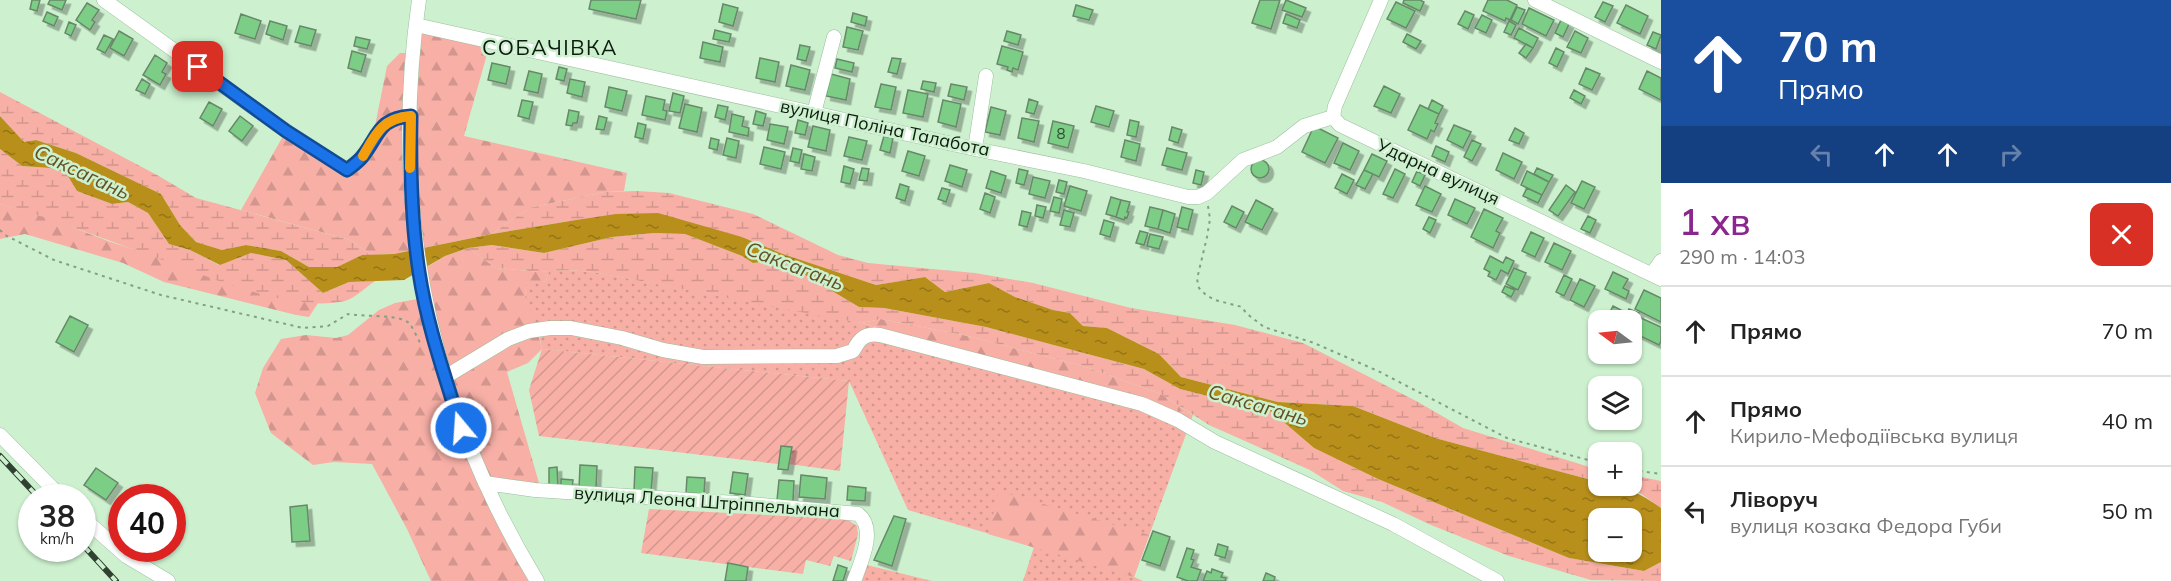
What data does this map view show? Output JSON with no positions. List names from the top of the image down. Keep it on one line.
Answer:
{"streets":{"street":["вулиця Поліна Талабота","Ударна вулиця","вулиця Леона Штріппельмана"]},"districts":["СОБАЧІВКА"],"water":["Саксагань"],"house_numbers":["8"],"north":"left","page":{"turn":["70 m","Прямо"],"heading":["1 хв","290 m · 14:03"],"list":[{"name":"Прямо","value":"70 m"},{"name":"Прямо","note":"Кирило-Мефодіївська вулиця","value":"40 m"},{"name":"Ліворуч","note":"вулиця козака Федора Губи","value":"50 m"}],"map_buttons":["+","−"],"speed":"38 km/h","limit":"40"}}
